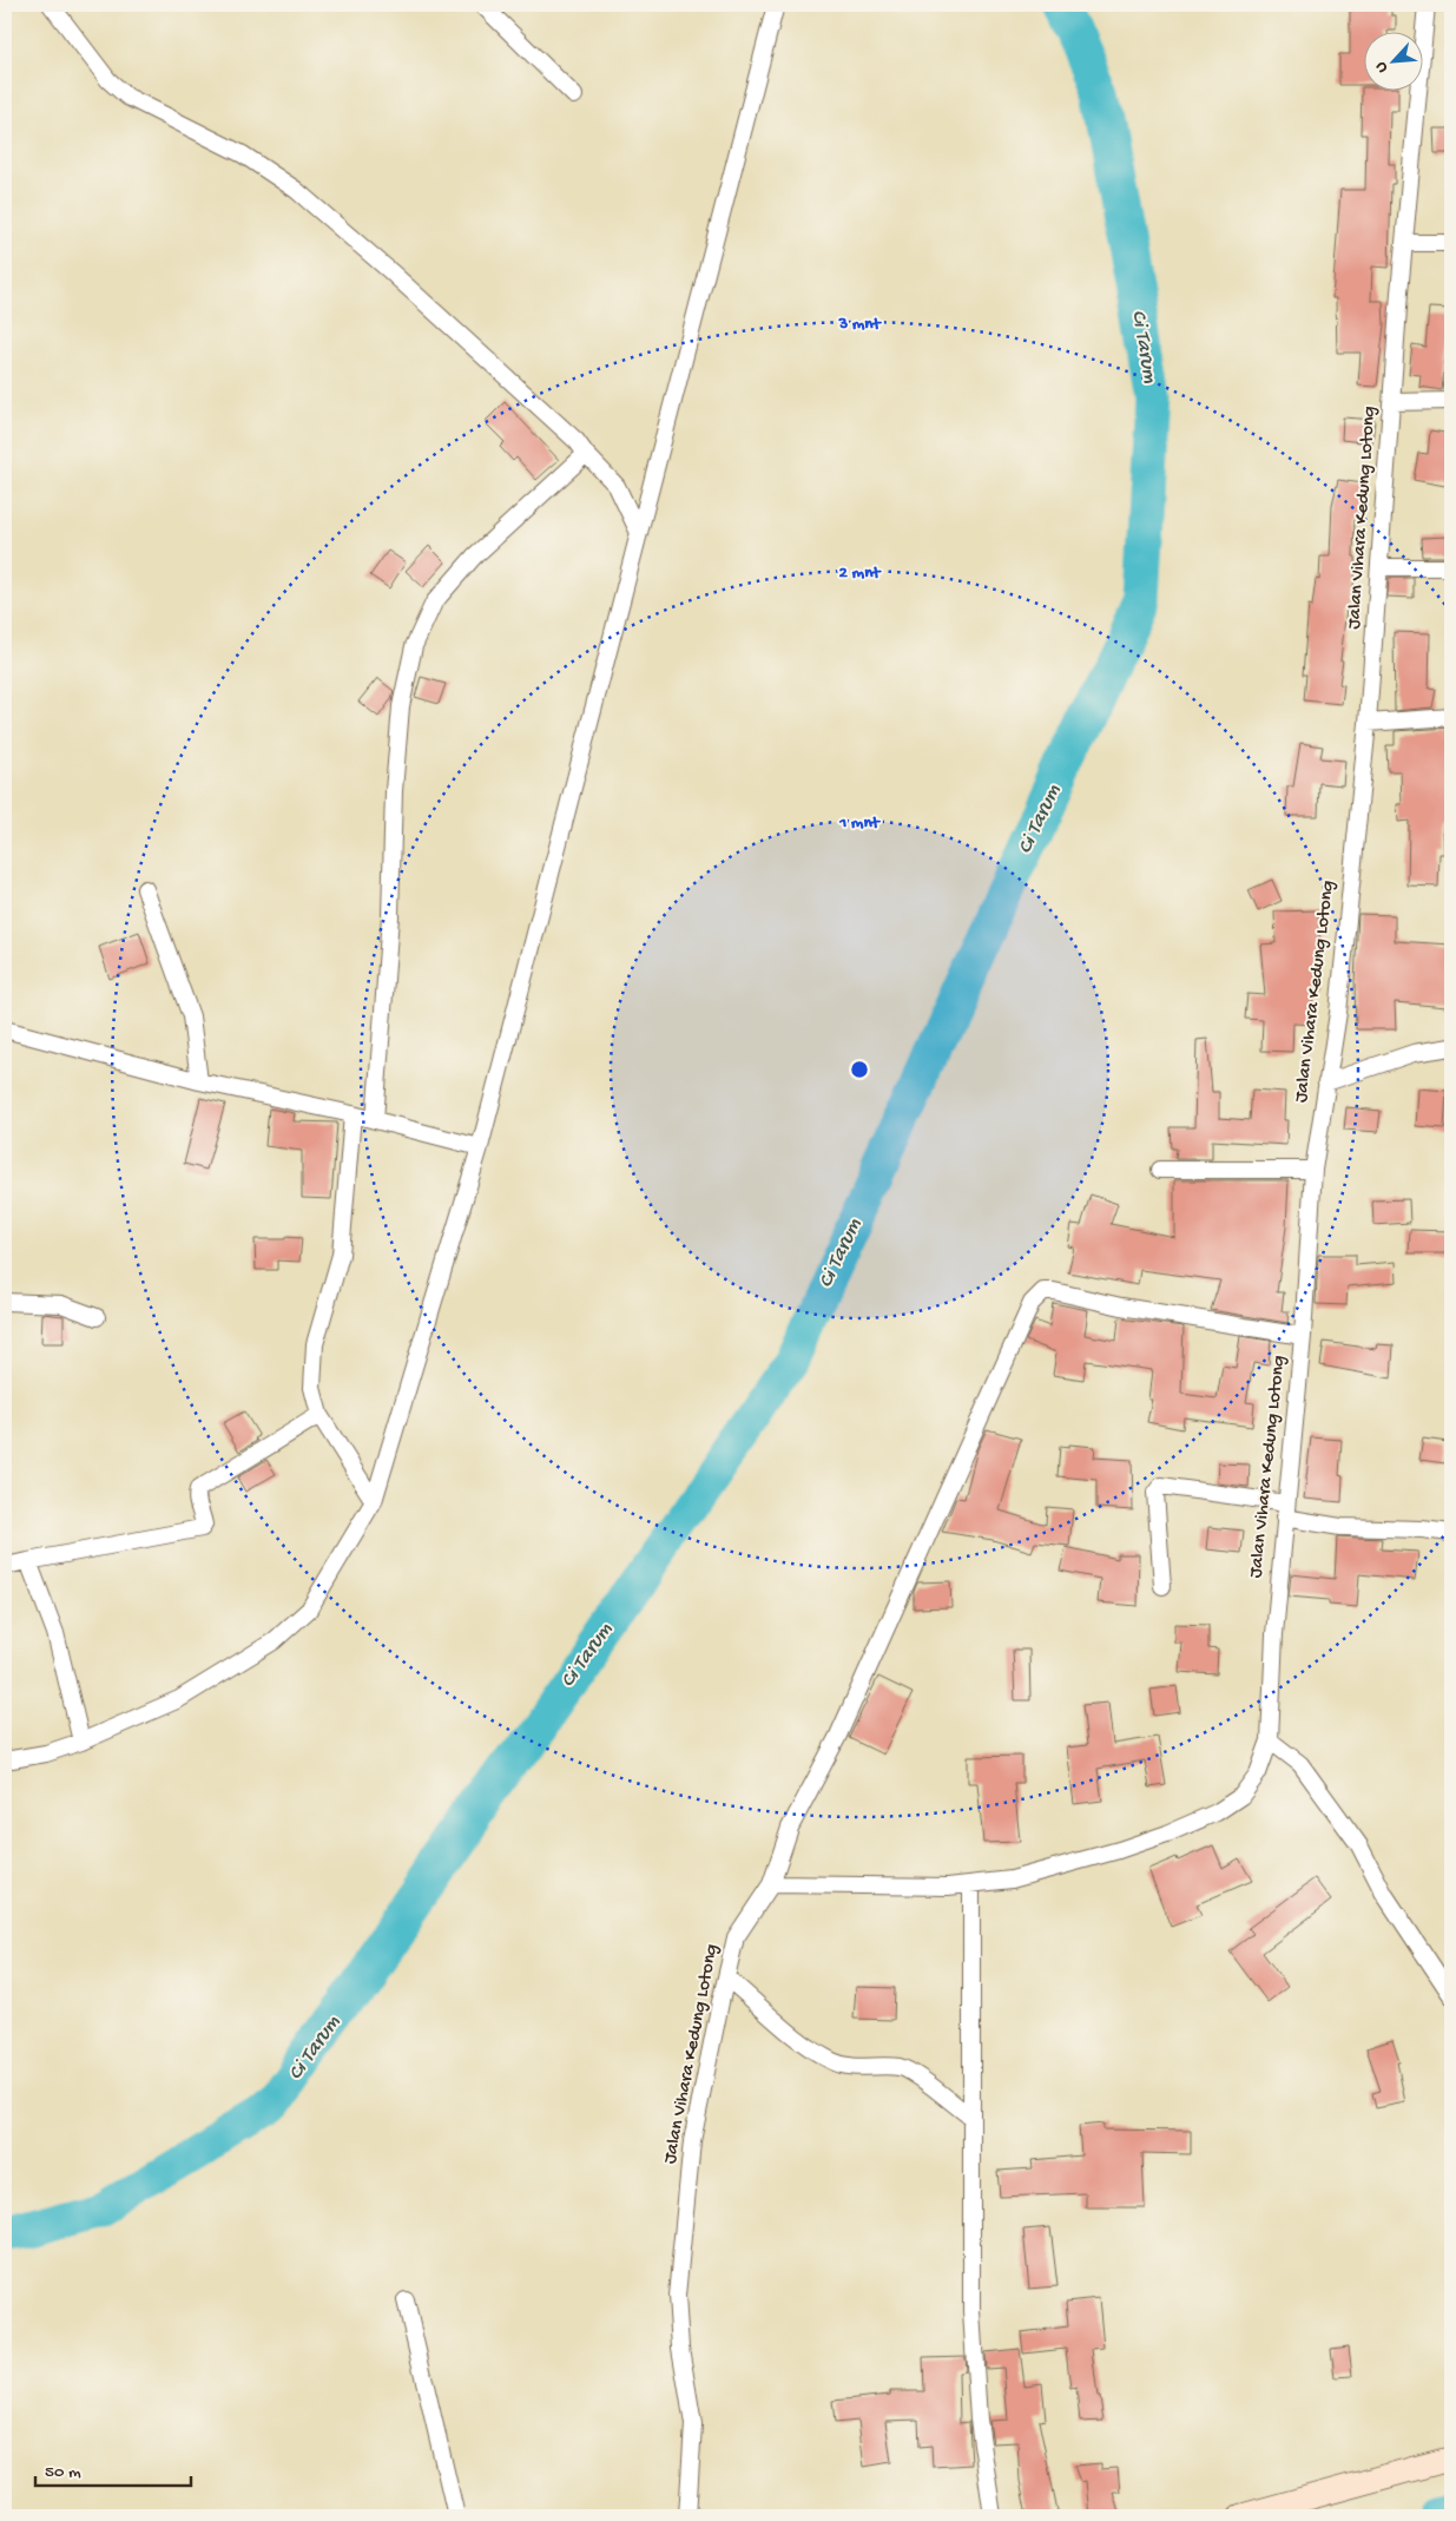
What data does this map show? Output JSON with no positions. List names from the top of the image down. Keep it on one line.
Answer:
{"streets":{"street":["Jalan Vihara Kedung Lotong"]},"water":["Ci Tarum"],"scale_bar":"50 m","north":"bottom left","rings":["3 mnt","2 mnt","1 mnt"]}
